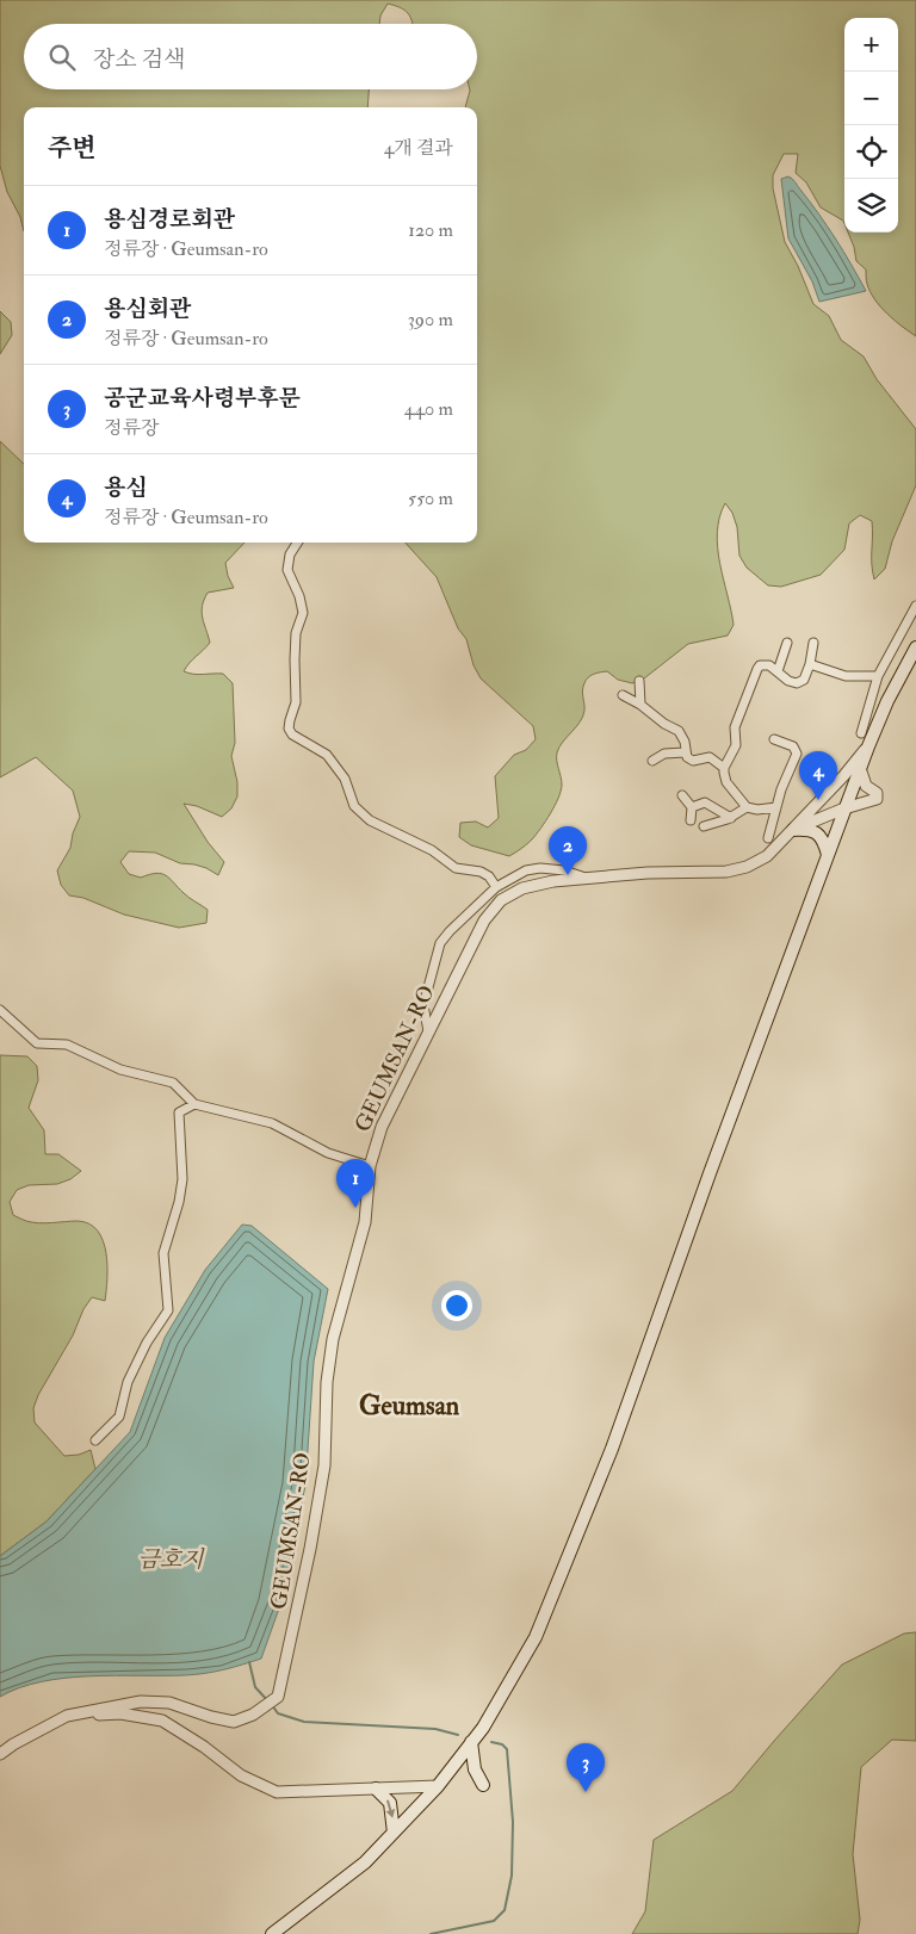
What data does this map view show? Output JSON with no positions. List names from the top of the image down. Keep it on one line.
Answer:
{"streets":{"street":["GEUMSAN-RO"]},"districts":["Geumsan"],"water":["금호지"],"page":{"map_buttons":["+","−"],"search":"장소 검색","heading":["주변","4개 결과"],"list":[{"mark":"1","name":"용심경로회관","note":"정류장 · Geumsan-ro","value":"120 m"},{"mark":"2","name":"용심회관","note":"정류장 · Geumsan-ro","value":"390 m"},{"mark":"3","name":"공군교육사령부후문","note":"정류장","value":"440 m"},{"mark":"4","name":"용심","note":"정류장 · Geumsan-ro","value":"550 m"}],"pins":["4","2","1","3"]}}
